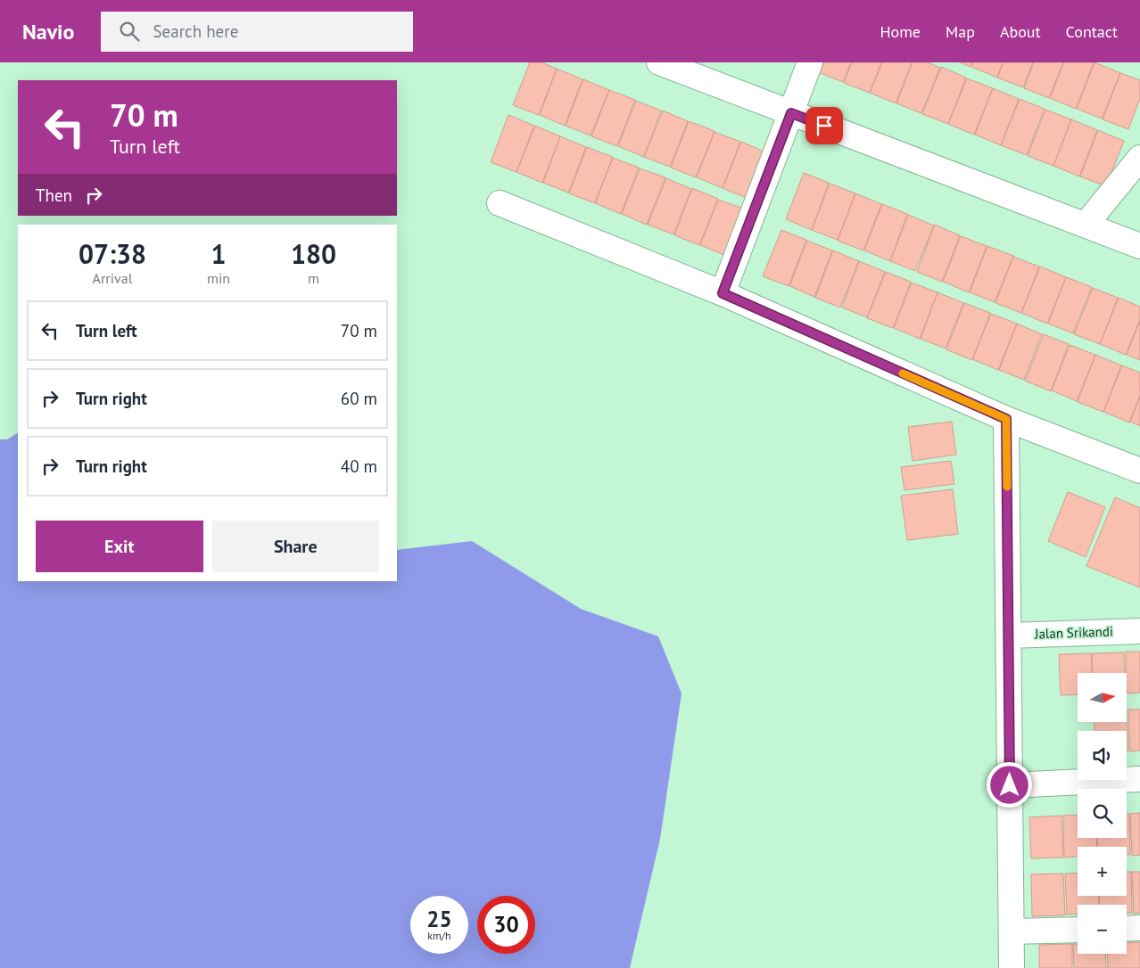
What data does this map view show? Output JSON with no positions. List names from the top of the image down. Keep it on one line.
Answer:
{"streets":{"street":["Jalan Srikandi"]},"north":"right","page":{"header":"Navio","search":"Search here","nav":["Home","Map","About","Contact"],"turn":["70 m","Turn left"],"then":"Then","eta":["07:38","Arrival","1","min","180","m"],"list":[{"name":"Turn left","value":"70 m"},{"name":"Turn right","value":"60 m"},{"name":"Turn right","value":"40 m"}],"buttons":["Exit","Share"],"map_buttons":["+","−"],"speed":"25 km/h","limit":"30"}}
